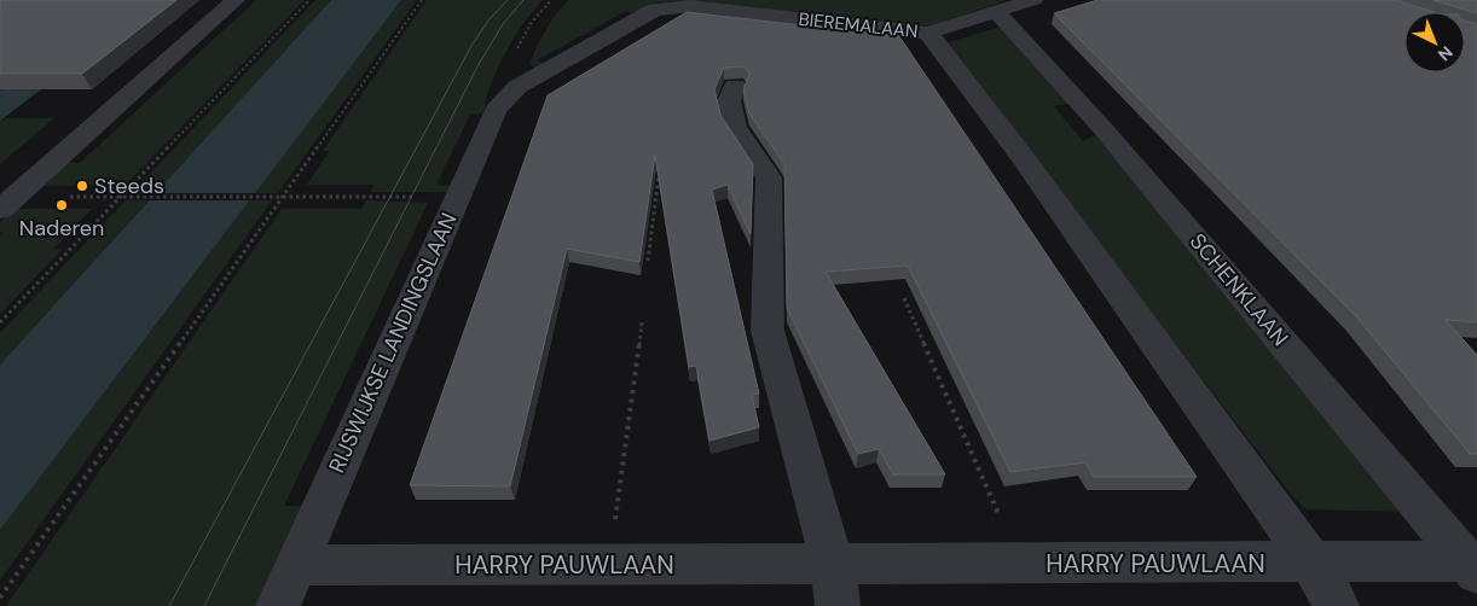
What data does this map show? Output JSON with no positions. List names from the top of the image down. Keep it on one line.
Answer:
{"streets":{"street":["BIEREMALAAN","SCHENKLAAN","RIJSWIJKSE LANDINGSLAAN","HARRY PAUWLAAN"]},"crossings":[["BIEREMALAAN","SCHENKLAAN"],["BIEREMALAAN","RIJSWIJKSE LANDINGSLAAN"],["SCHENKLAAN","HARRY PAUWLAAN"],["RIJSWIJKSE LANDINGSLAAN","HARRY PAUWLAAN"]],"places":["Steeds","Naderen"],"north":"bottom right"}
